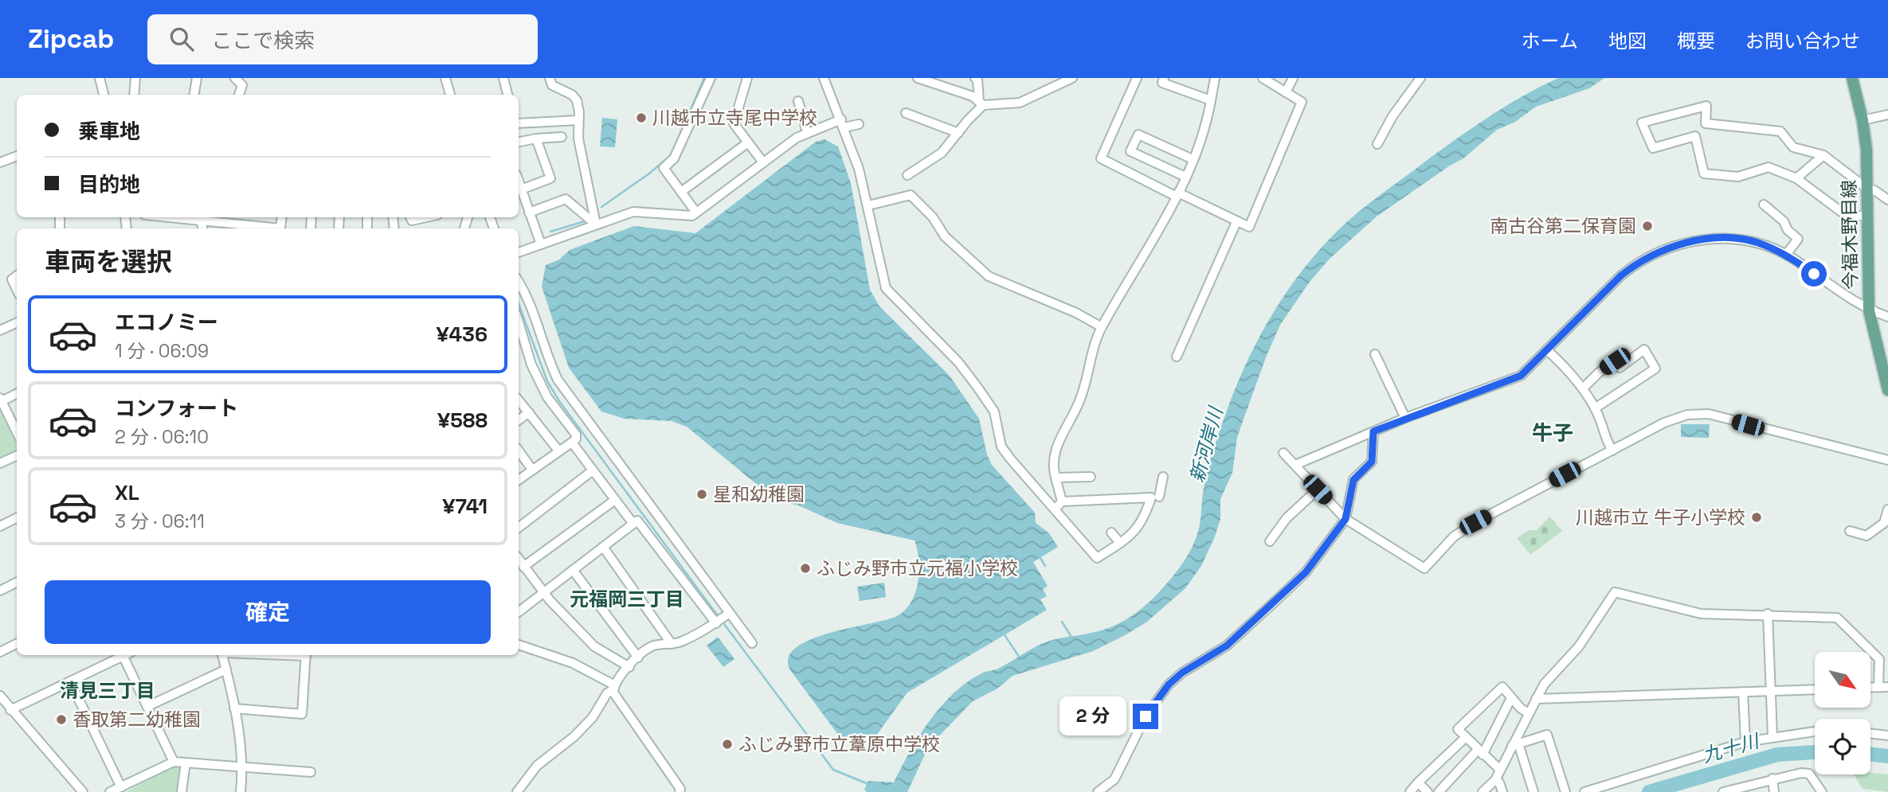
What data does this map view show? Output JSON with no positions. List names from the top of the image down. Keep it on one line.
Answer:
{"streets":{"main road":["今福木野目線"]},"districts":["牛子","元福岡三丁目","清見三丁目"],"water":["新河岸川","九十川"],"places":["川越市立寺尾中学校","南古谷第二保育園","星和幼稚園","川越市立 牛子小学校","ふじみ野市立元福小学校","香取第二幼稚園","ふじみ野市立葦原中学校"],"north":"bottom right","page":{"header":"Zipcab","search":"ここで検索","nav":["ホーム","地図","概要","お問い合わせ"],"banner":["乗車地","目的地"],"heading":"車両を選択","list":[{"name":"エコノミー","note":"1 分 · 06:09","value":"¥436"},{"name":"コンフォート","note":"2 分 · 06:10","value":"¥588"},{"name":"XL","note":"3 分 · 06:11","value":"¥741"}],"buttons":"確定","bubble":"2 分"}}
